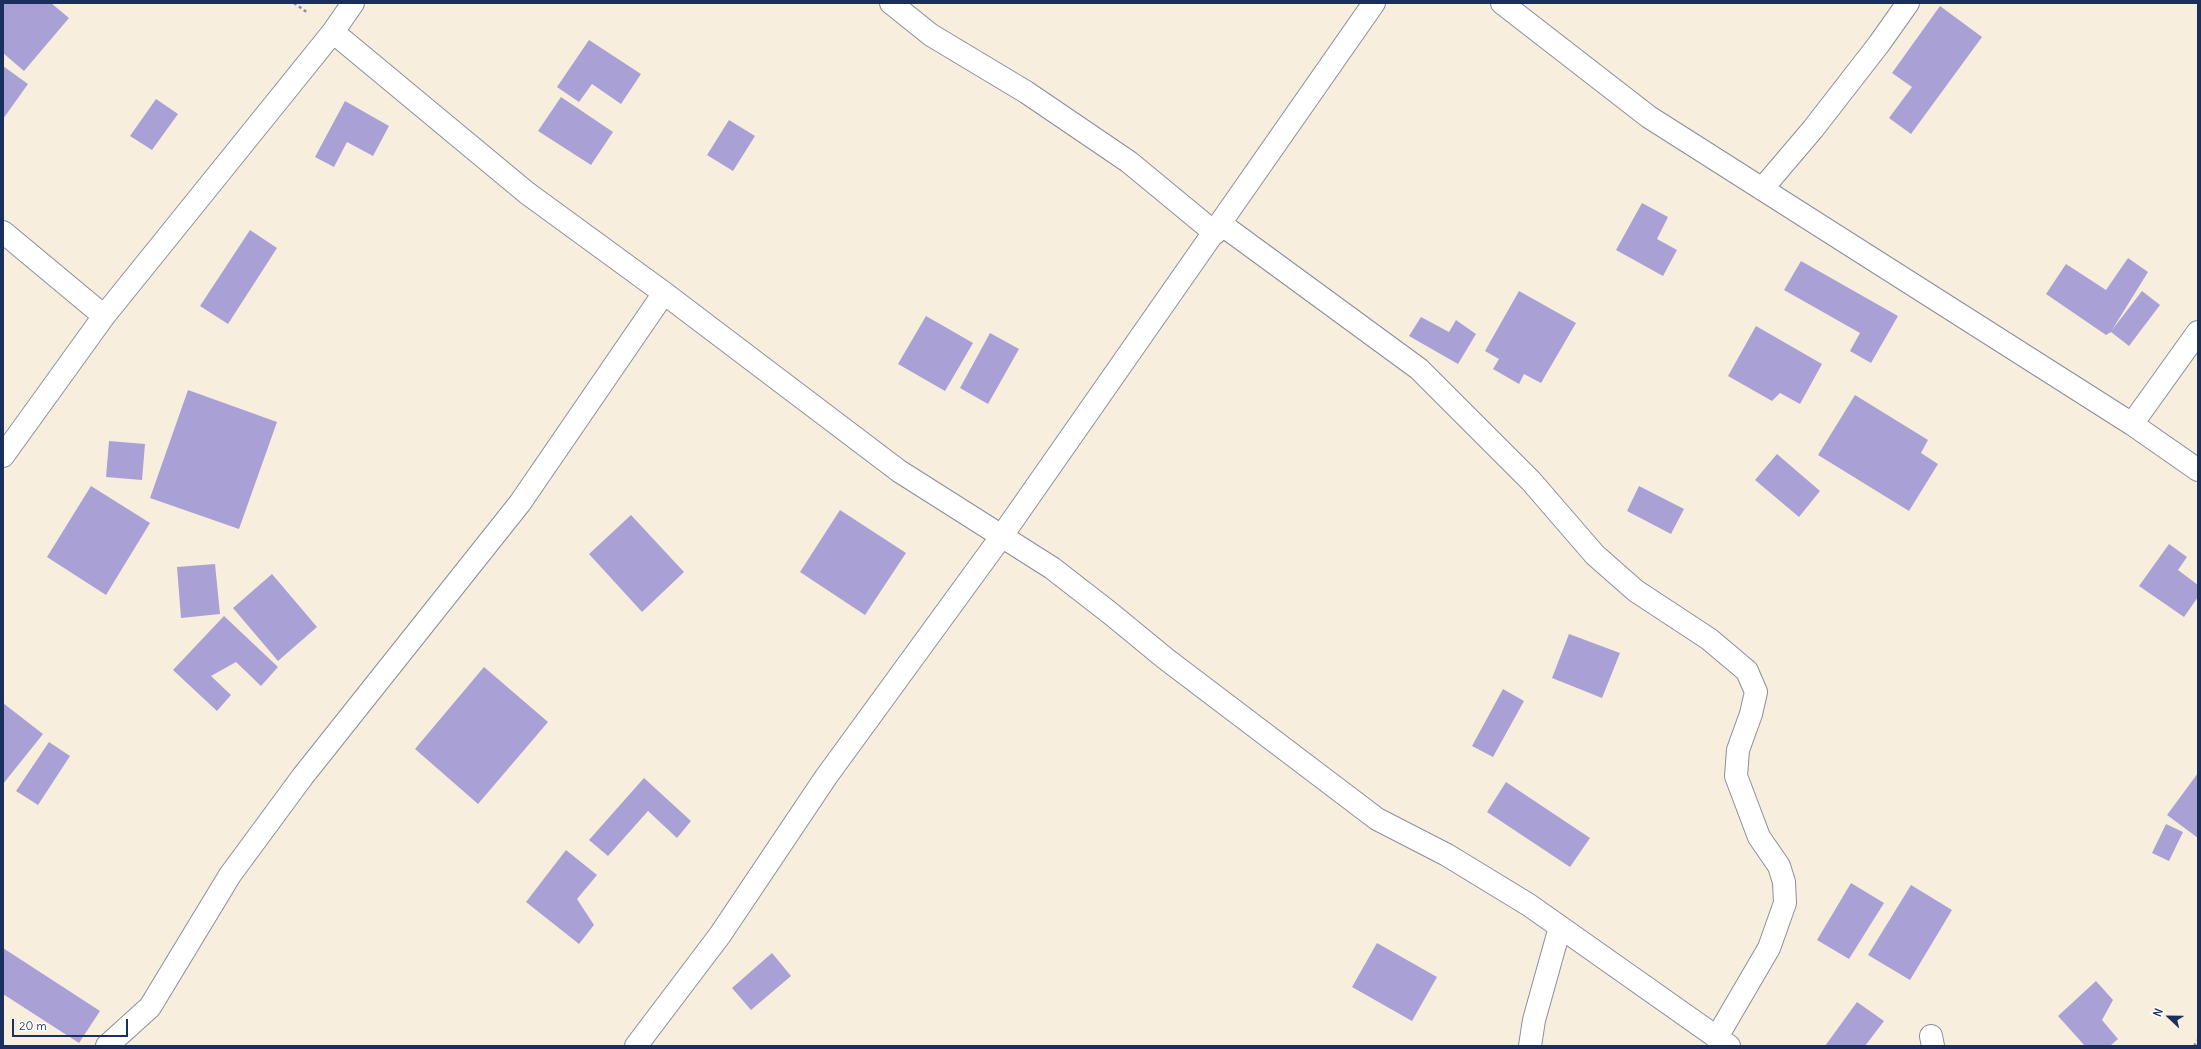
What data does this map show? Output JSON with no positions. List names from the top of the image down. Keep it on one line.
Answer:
{"scale_bar":"20 m","north":"left"}
